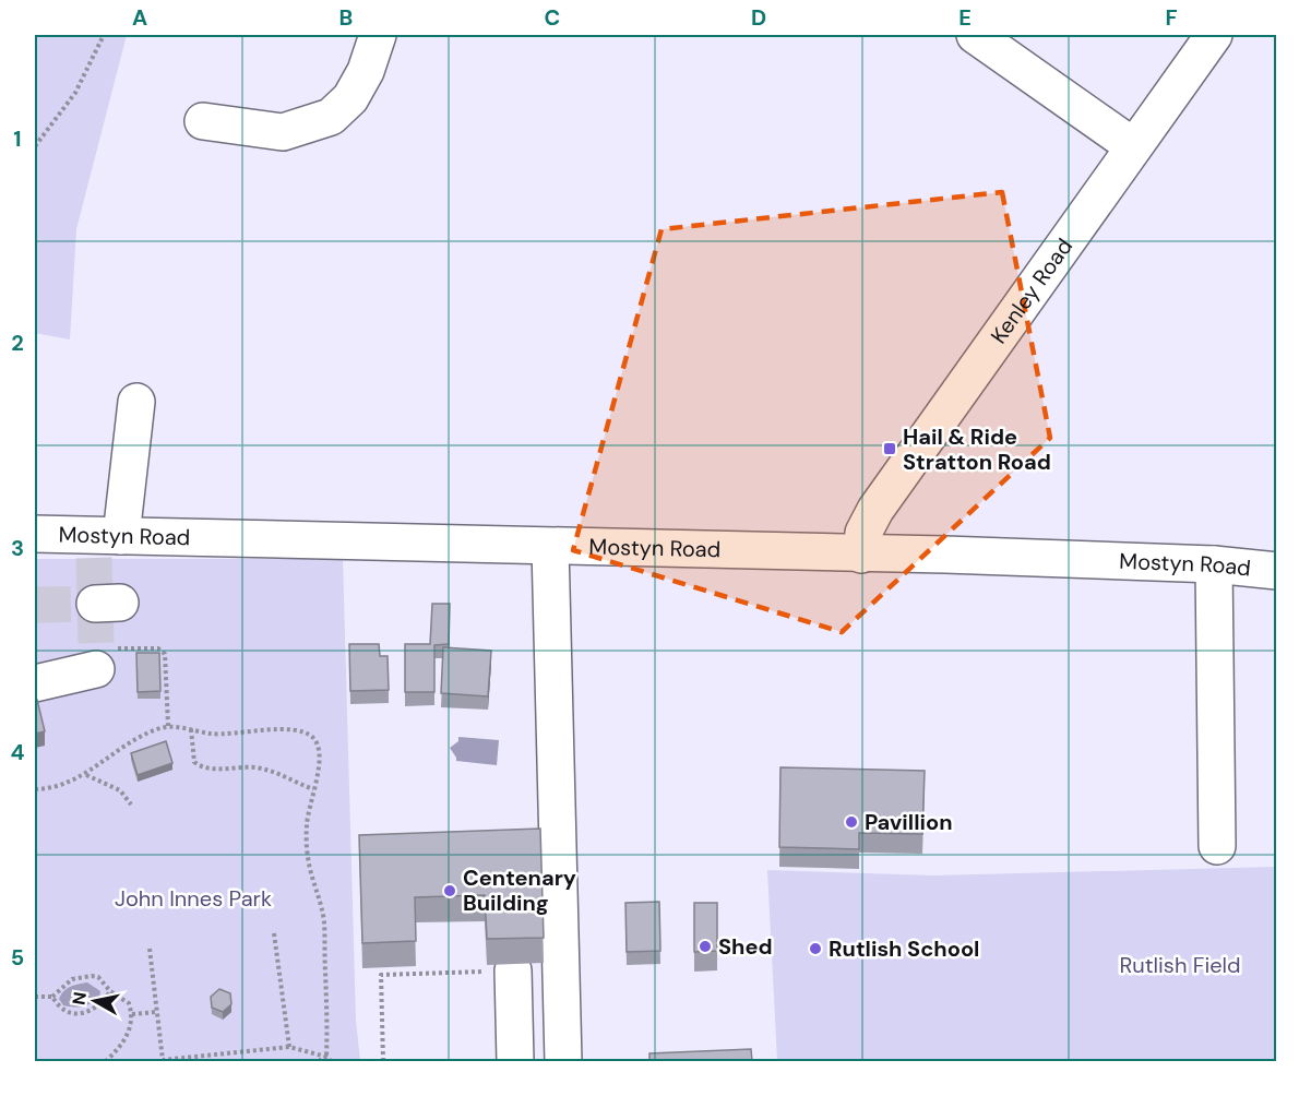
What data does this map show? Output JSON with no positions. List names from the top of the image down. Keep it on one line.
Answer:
{"streets":{"street":["Kenley Road","Mostyn Road"]},"crossings":[["Kenley Road","Mostyn Road"]],"parks":["John Innes Park","Rutlish Field"],"places":{"transit":["Hail & Ride Stratton Road"],"other":["Pavillion","Centenary Building","Shed","Rutlish School"]},"north":"left","grid":{"columns":["A","B","C","D","E","F"],"rows":["1","2","3","4","5"]}}
